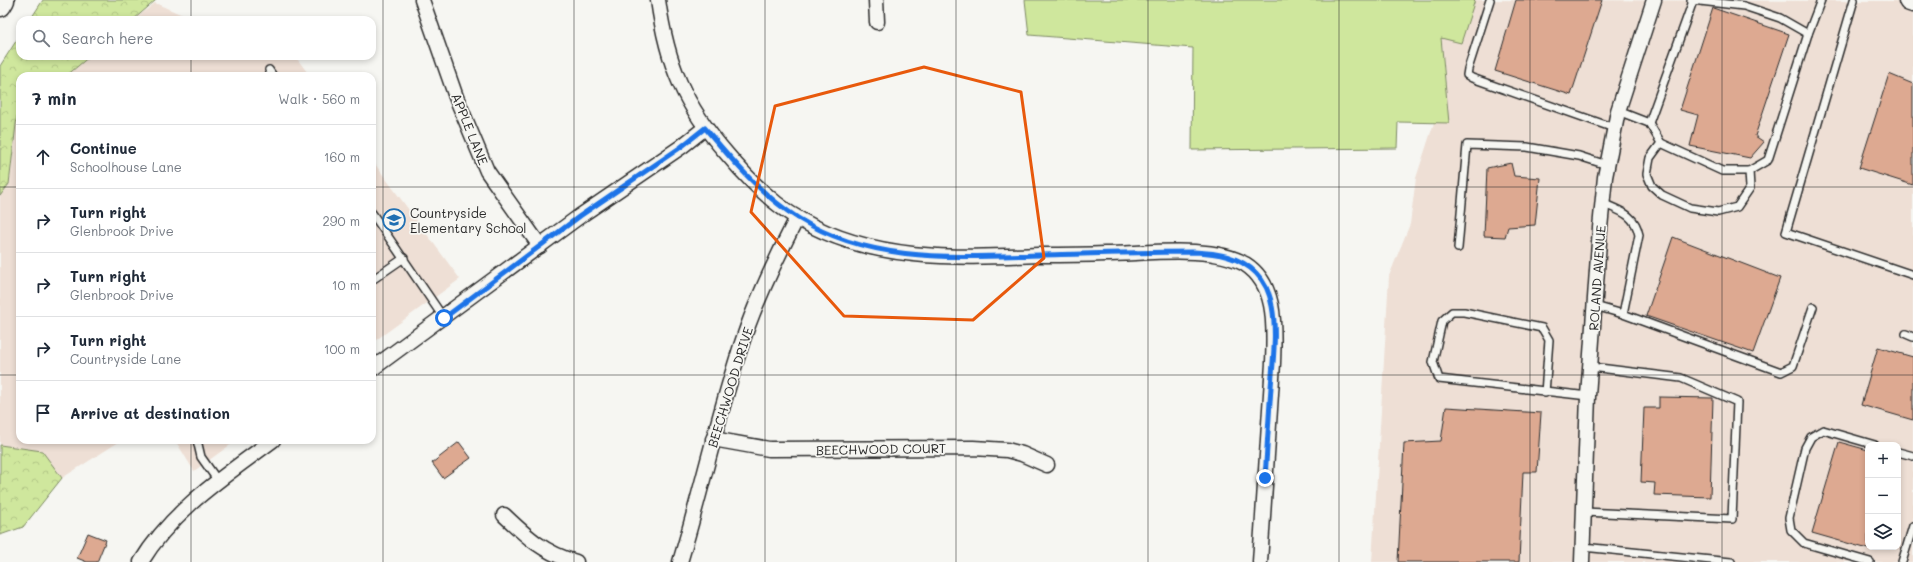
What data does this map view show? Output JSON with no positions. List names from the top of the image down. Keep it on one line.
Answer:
{"streets":{"street":["APPLE LANE","ROLAND AVENUE","BEECHWOOD DRIVE","BEECHWOOD COURT"]},"crossings":[["BEECHWOOD DRIVE","BEECHWOOD COURT"]],"places":{"school or university":["Countryside Elementary School"]},"page":{"search":"Search here","heading":["7 min","Walk · 560 m"],"list":[["Continue","Schoolhouse Lane","160 m"],["Turn right","Glenbrook Drive","290 m"],["Turn right","Glenbrook Drive","10 m"],["Turn right","Countryside Lane","100 m"],"Arrive at destination"],"map_buttons":["+","−"]}}
